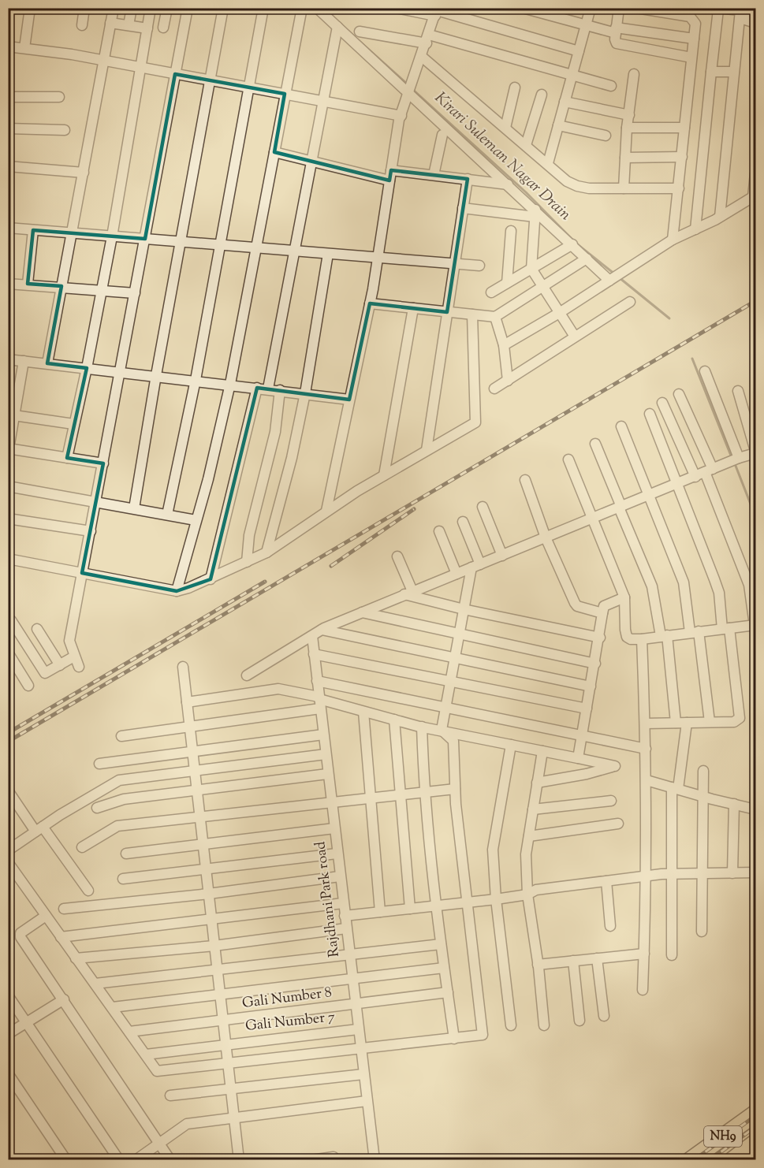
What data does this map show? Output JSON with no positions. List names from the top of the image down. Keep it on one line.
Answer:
{"streets":{"highway":["NH9"],"street":["Rajdhani Park road","Gali Number 8","Gali Number 7"]},"crossings":[["Rajdhani Park road","Gali Number 8"],["Rajdhani Park road","Gali Number 7"]],"water":["Kirari Suleman Nagar Drain"]}
